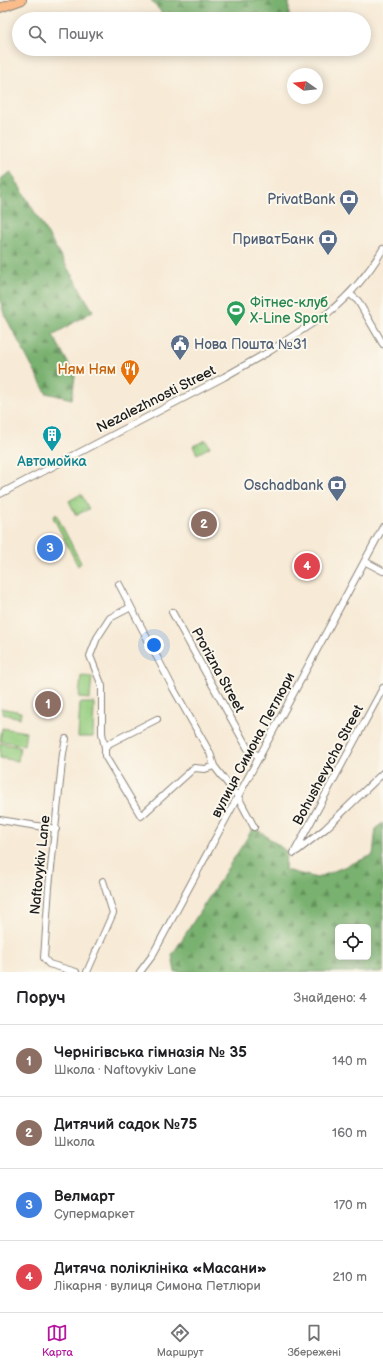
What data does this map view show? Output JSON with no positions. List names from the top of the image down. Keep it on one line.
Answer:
{"streets":{"street":["Nezalezhnosti Street","Prorizna Street","вулиця Симона Петлюри","Bohushevycha Street","Naftovykiv Lane"]},"crossings":[["Prorizna Street","вулиця Симона Петлюри"]],"places":{"bank":["PrivatBank","ПриватБанк","Oschadbank"],"sports":["Фітнес-клуб X-Line Sport"],"public building":["Нова Пошта №31"],"restaurant":["Ням Ням"],"building":["Автомойка"]},"north":"left","page":{"search":"Пошук","pins":["2","3","4","1"],"heading":["Поруч","Знайдено: 4"],"list":[{"mark":"1","name":"Чернігівська гімназія № 35","note":"Школа · Naftovykiv Lane","value":"140 m"},{"mark":"2","name":"Дитячий садок №75","note":"Школа","value":"160 m"},{"mark":"3","name":"Велмарт","note":"Супермаркет","value":"170 m"},{"mark":"4","name":"Дитяча поліклініка «Масани»","note":"Лікарня · вулиця Симона Петлюри","value":"210 m"}],"nav":["Карта","Маршрут","Збережені"]}}
